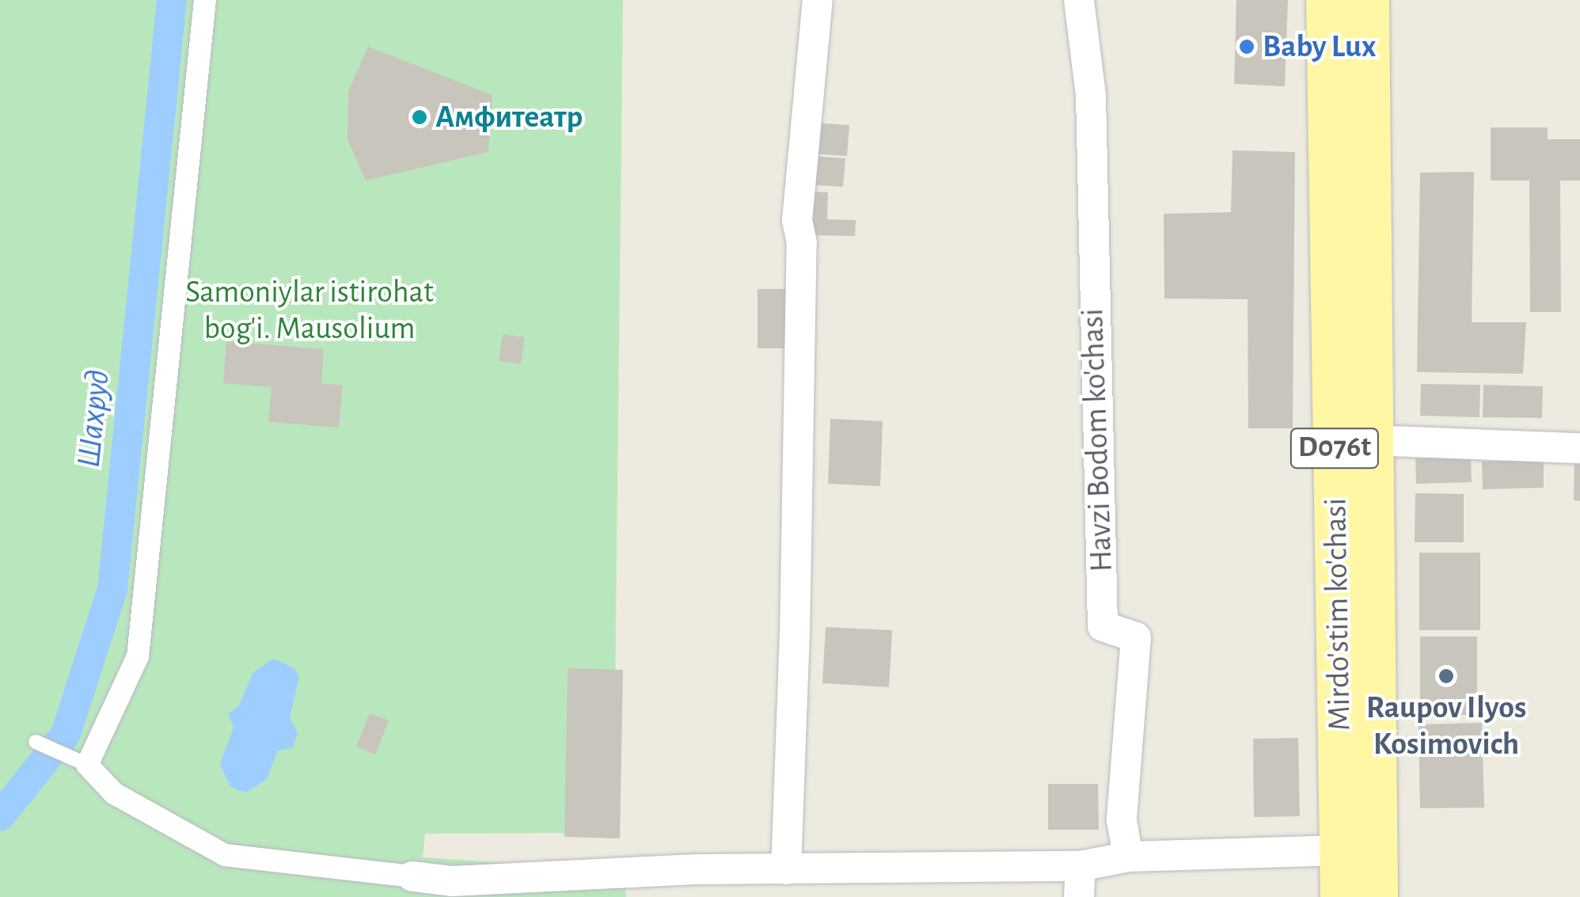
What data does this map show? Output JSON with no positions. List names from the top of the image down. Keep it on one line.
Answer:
{"streets":{"main road":["D076t","Mirdo'stim ko'chasi"],"street":["Havzi Bodom ko'chasi"]},"water":["Шахруд"],"parks":["Samoniylar istirohat bog'i. Mausolium"],"places":["Baby Lux","Амфитеатр","Raupov Ilyos Kosimovich"]}
